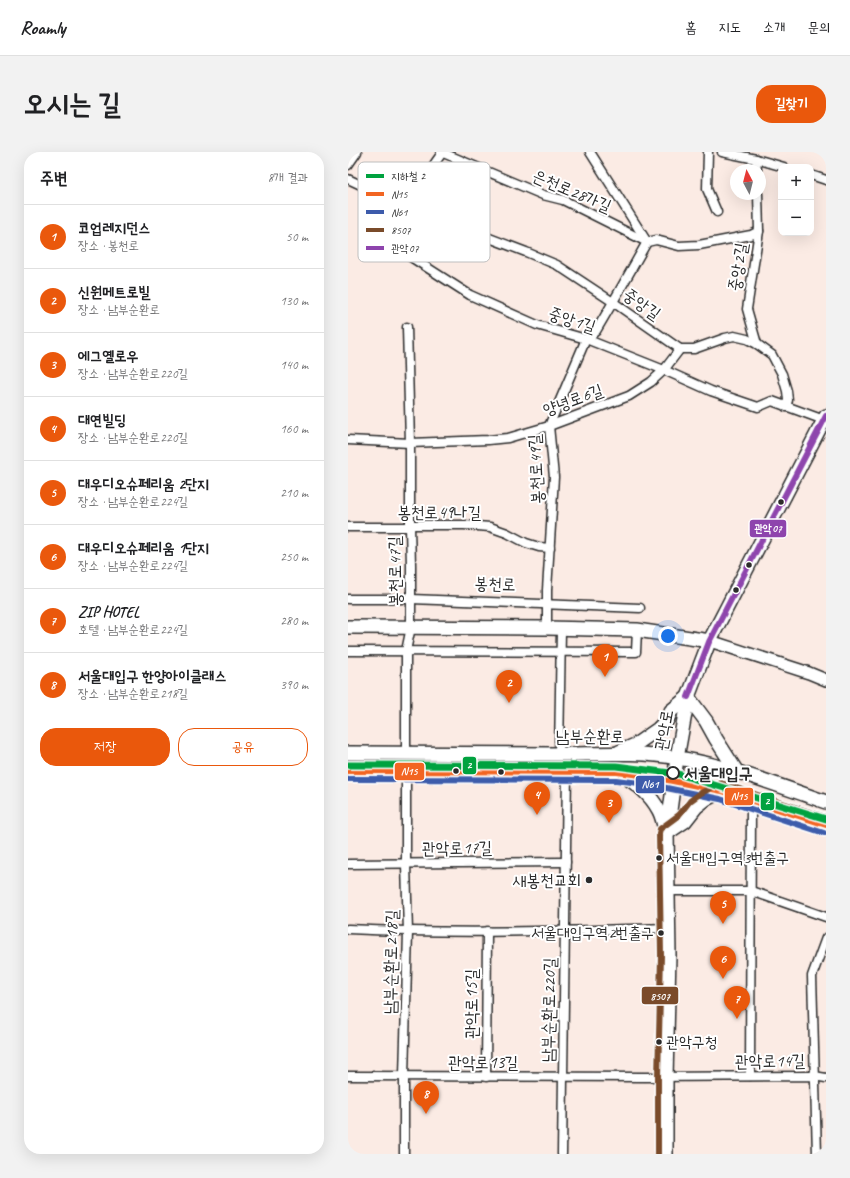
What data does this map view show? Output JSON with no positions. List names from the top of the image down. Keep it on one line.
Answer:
{"streets":{"main road":["관악로","남부순환로"],"street":["은천로28가길","중앙2길","중앙길","중앙1길","양녕로6길","봉천로49길","봉천로49나길","봉천로47길","봉천로","관악로17길","남부순환로218길","관악로15길","남부순환로220길","관악로14길","관악로13길"]},"crossings":[["은천로28가길","중앙2길"],["중앙길","양녕로6길"],["중앙길","봉천로49길"],["중앙1길","양녕로6길"],["중앙1길","봉천로49길"],["양녕로6길","봉천로49길"],["양녕로6길","봉천로47길"],["봉천로49길","봉천로49나길"],["봉천로49길","봉천로"],["봉천로49나길","봉천로47길"],["봉천로47길","봉천로"],["관악로","남부순환로"],["관악로","관악로14길"],["관악로","관악로13길"],["남부순환로","남부순환로218길"],["남부순환로","남부순환로220길"],["관악로17길","남부순환로218길"],["관악로17길","남부순환로220길"],["남부순환로218길","관악로13길"],["관악로15길","관악로13길"],["남부순환로220길","관악로13길"],["관악로14길","관악로13길"]],"places":["서울대입구","서울대입구역3번출구","새봉천교회","서울대입구역2번출구","관악구청"],"lines":["transit line 관악07","metro line 2","transit line N15","transit line N61","transit line 8507"],"legend":["지하철 2","N15","N61","8507","관악07"],"north":"top","page":{"header":"Roamly","nav":["홈","지도","소개","문의"],"buttons":["길찾기",["저장","공유"]],"title":"오시는 길","heading":["주변","8개 결과"],"map_buttons":["+","−"],"list":[{"mark":"1","name":"코업레지던스","note":"장소 · 봉천로","value":"50 m"},{"mark":"2","name":"신원메트로빌","note":"장소 · 남부순환로","value":"130 m"},{"mark":"3","name":"에그옐로우","note":"장소 · 남부순환로220길","value":"140 m"},{"mark":"4","name":"대연빌딩","note":"장소 · 남부순환로220길","value":"160 m"},{"mark":"5","name":"대우디오슈페리움 2단지","note":"장소 · 남부순환로224길","value":"210 m"},{"mark":"6","name":"대우디오슈페리움 1단지","note":"장소 · 남부순환로224길","value":"250 m"},{"mark":"7","name":"ZIP HOTEL","note":"호텔 · 남부순환로224길","value":"280 m"},{"mark":"8","name":"서울대입구 한양아이클래스","note":"장소 · 남부순환로218길","value":"390 m"}],"pins":["1","2","4","3","5","6","7","8"]}}
